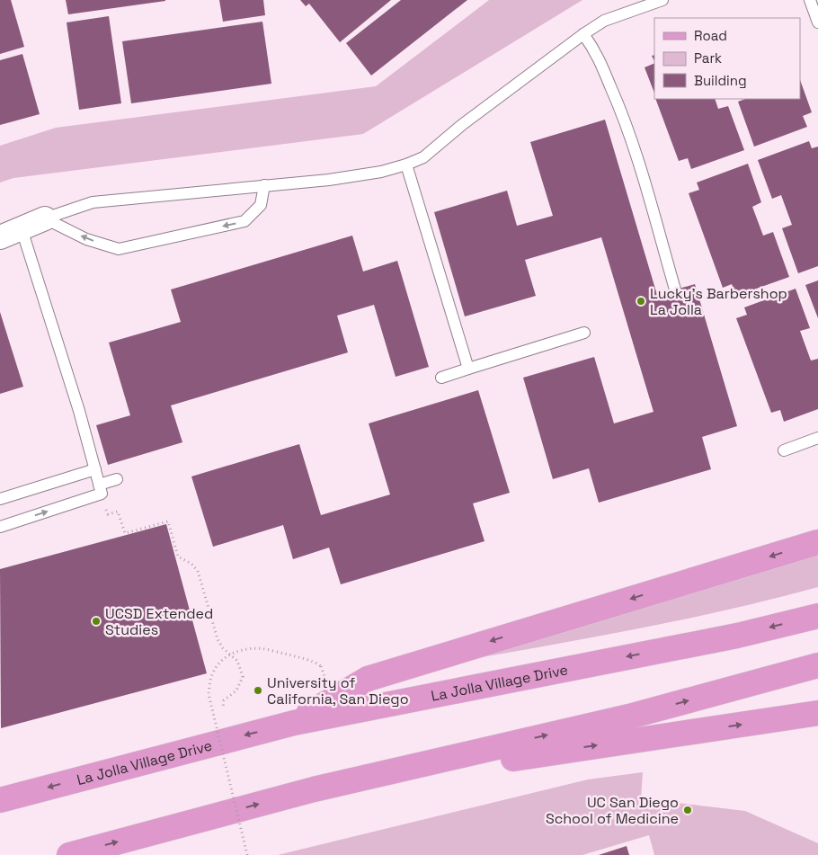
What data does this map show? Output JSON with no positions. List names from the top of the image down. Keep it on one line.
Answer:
{"streets":{"main road":["La Jolla Village Drive"]},"places":["Lucky's Barbershop La Jolla","UCSD Extended Studies","University of California, San Diego","UC San Diego School of Medicine"],"legend":["Road","Park","Building"]}
